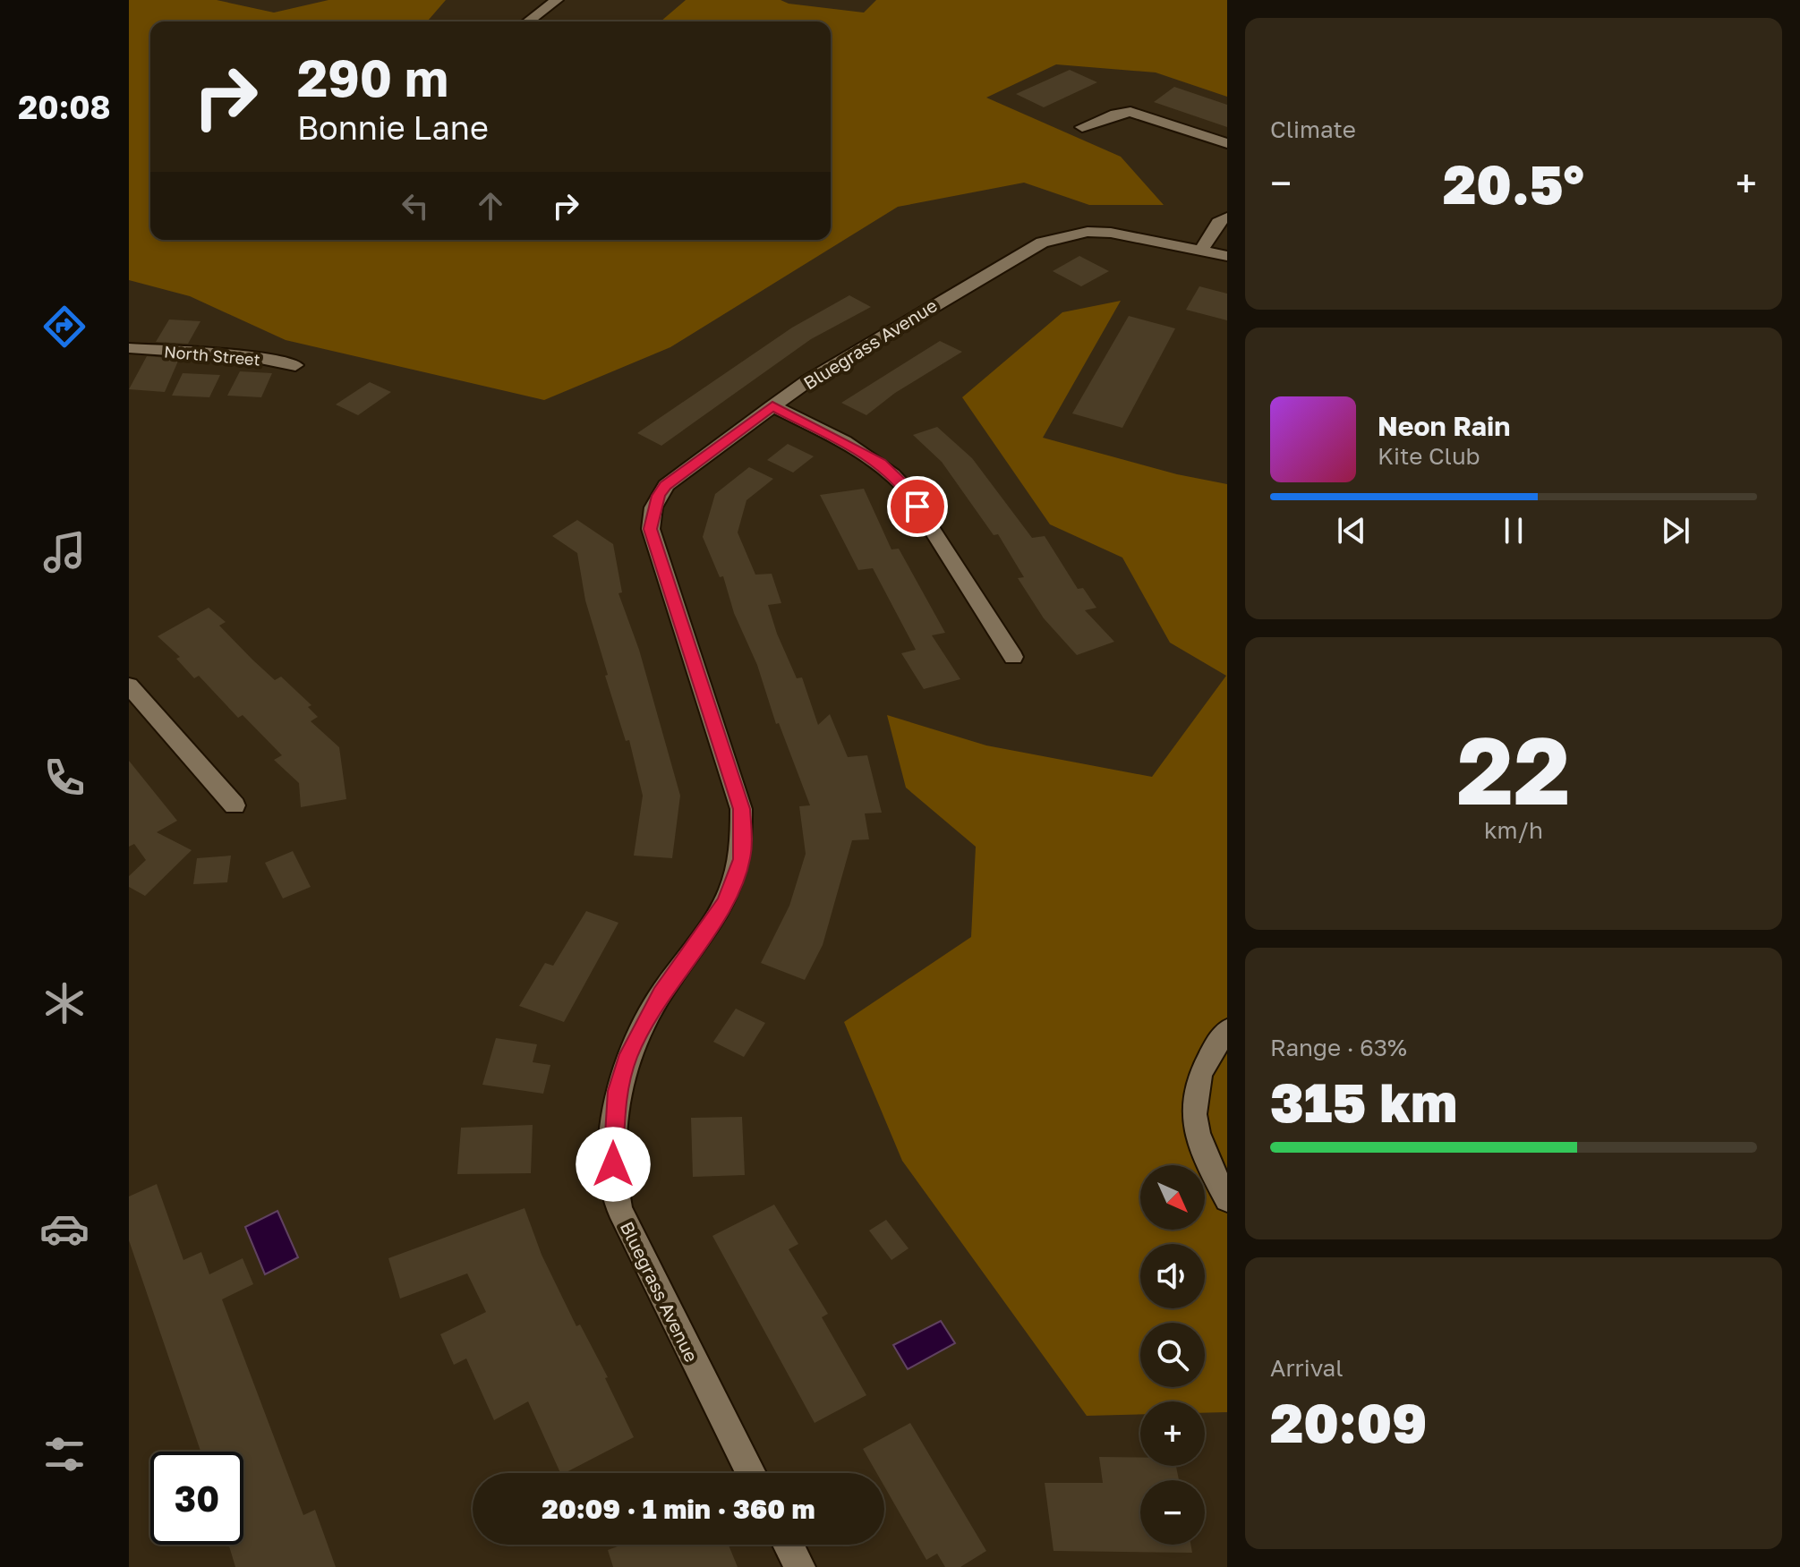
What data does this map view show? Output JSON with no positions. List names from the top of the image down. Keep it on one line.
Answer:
{"streets":{"street":["Bluegrass Avenue","North Street"]},"north":"bottom right","page":{"tabs":"20:08","tile":["Climate",["22","km/h"],["Range · 63%","315 km"],["Arrival","20:09"]],"turn":["290 m","Bonnie Lane"],"heat":["−","20.5°","+"],"song":["Neon Rain","Kite Club"],"map_buttons":["+","−"],"limit":"30","trip":"20:09 · 1 min · 360 m"}}
